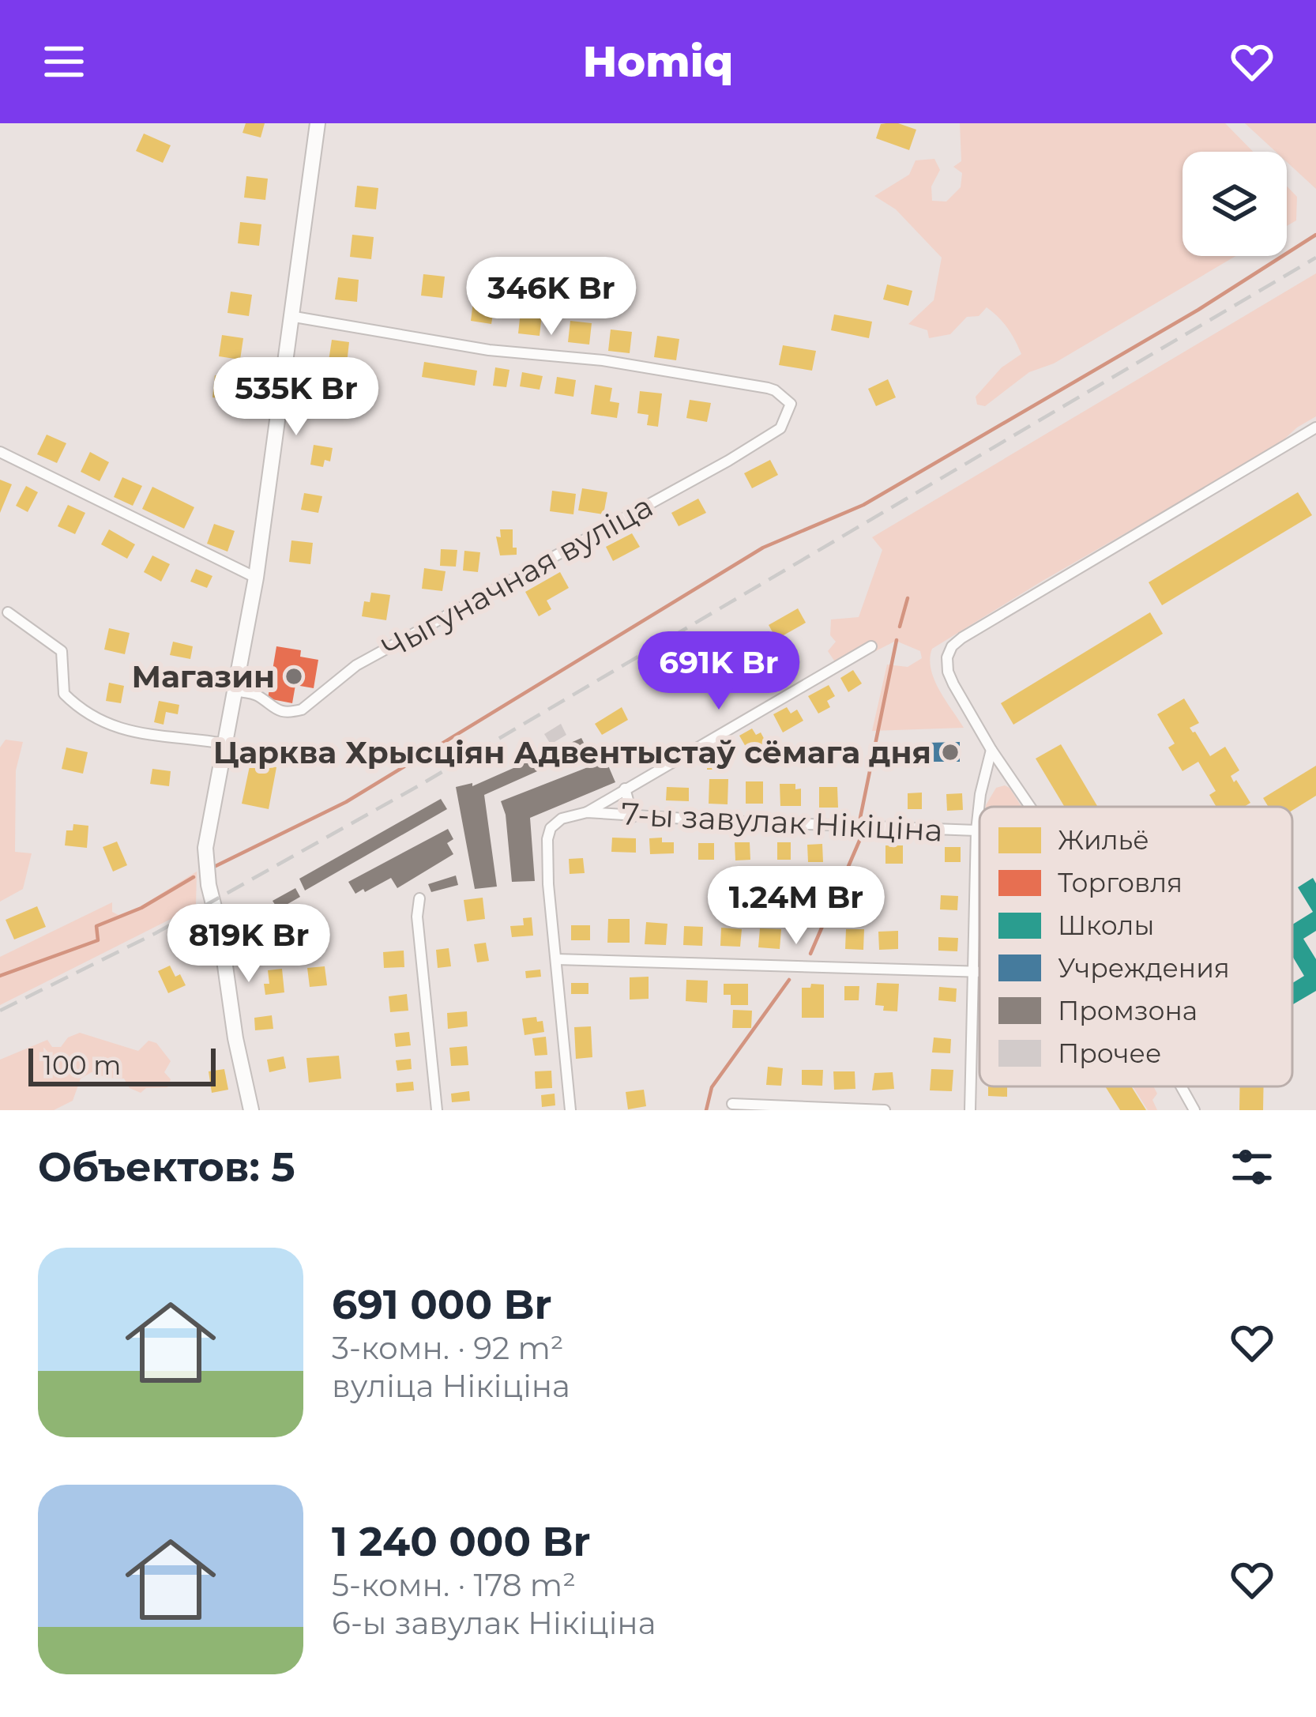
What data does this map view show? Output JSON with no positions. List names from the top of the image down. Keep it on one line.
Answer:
{"streets":{"street":["Чыгуначная вуліца","7-ы завулак Нікіціна"]},"places":["Магазин","Царква Хрысціян Адвентыстаў сёмага дня"],"legend":["Жильё","Торговля","Школы","Учреждения","Промзона","Прочее"],"scale_bar":"100 m","page":{"header":"Homiq","price":["346K Br","535K Br","691K Br","1.24M Br","819K Br"],"scale":"100 m","heading":"Объектов: 5","list":[{"name":"691 000 Br","note":"3-комн. · 92 m² · вуліца Нікіціна"},{"name":"1 240 000 Br","note":"5-комн. · 178 m² · 6-ы завулак Нікіціна"}]}}
